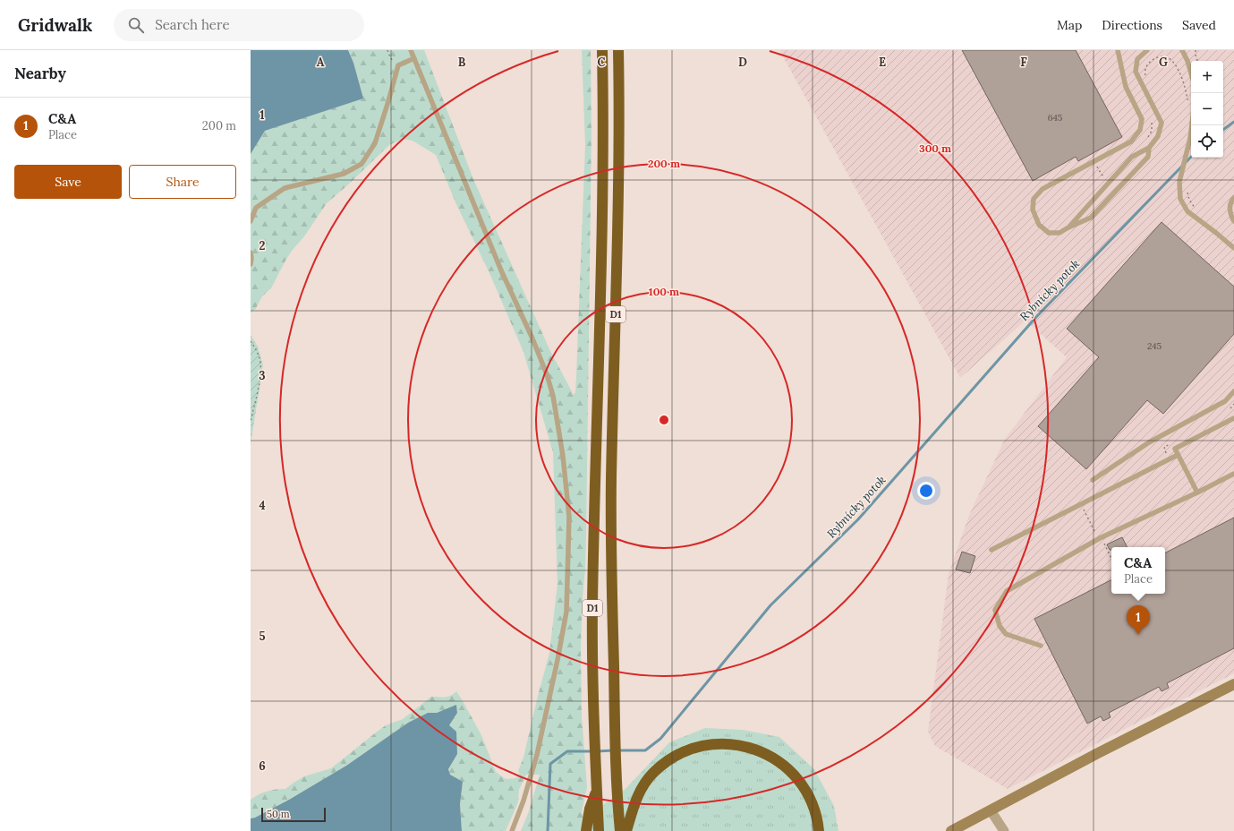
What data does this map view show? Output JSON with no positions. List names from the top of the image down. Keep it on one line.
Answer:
{"streets":{"highway":["D1"]},"water":["Rybnícky potok"],"house_numbers":["645","245"],"scale_bar":"50 m","page":{"header":"Gridwalk","search":"Search here","nav":["Map","Directions","Saved"],"heading":"Nearby","map_buttons":["+","−"],"list":[{"mark":"1","name":"C&A","note":"Place","value":"200 m"}],"buttons":["Save","Share"],"popup":["C&A","Place"],"pins":"1","scale":"50 m"},"grid":{"columns":["A","B","C","D","E","F","G"],"rows":["1","2","3","4","5","6"]},"rings":["300 m","200 m","100 m"]}
